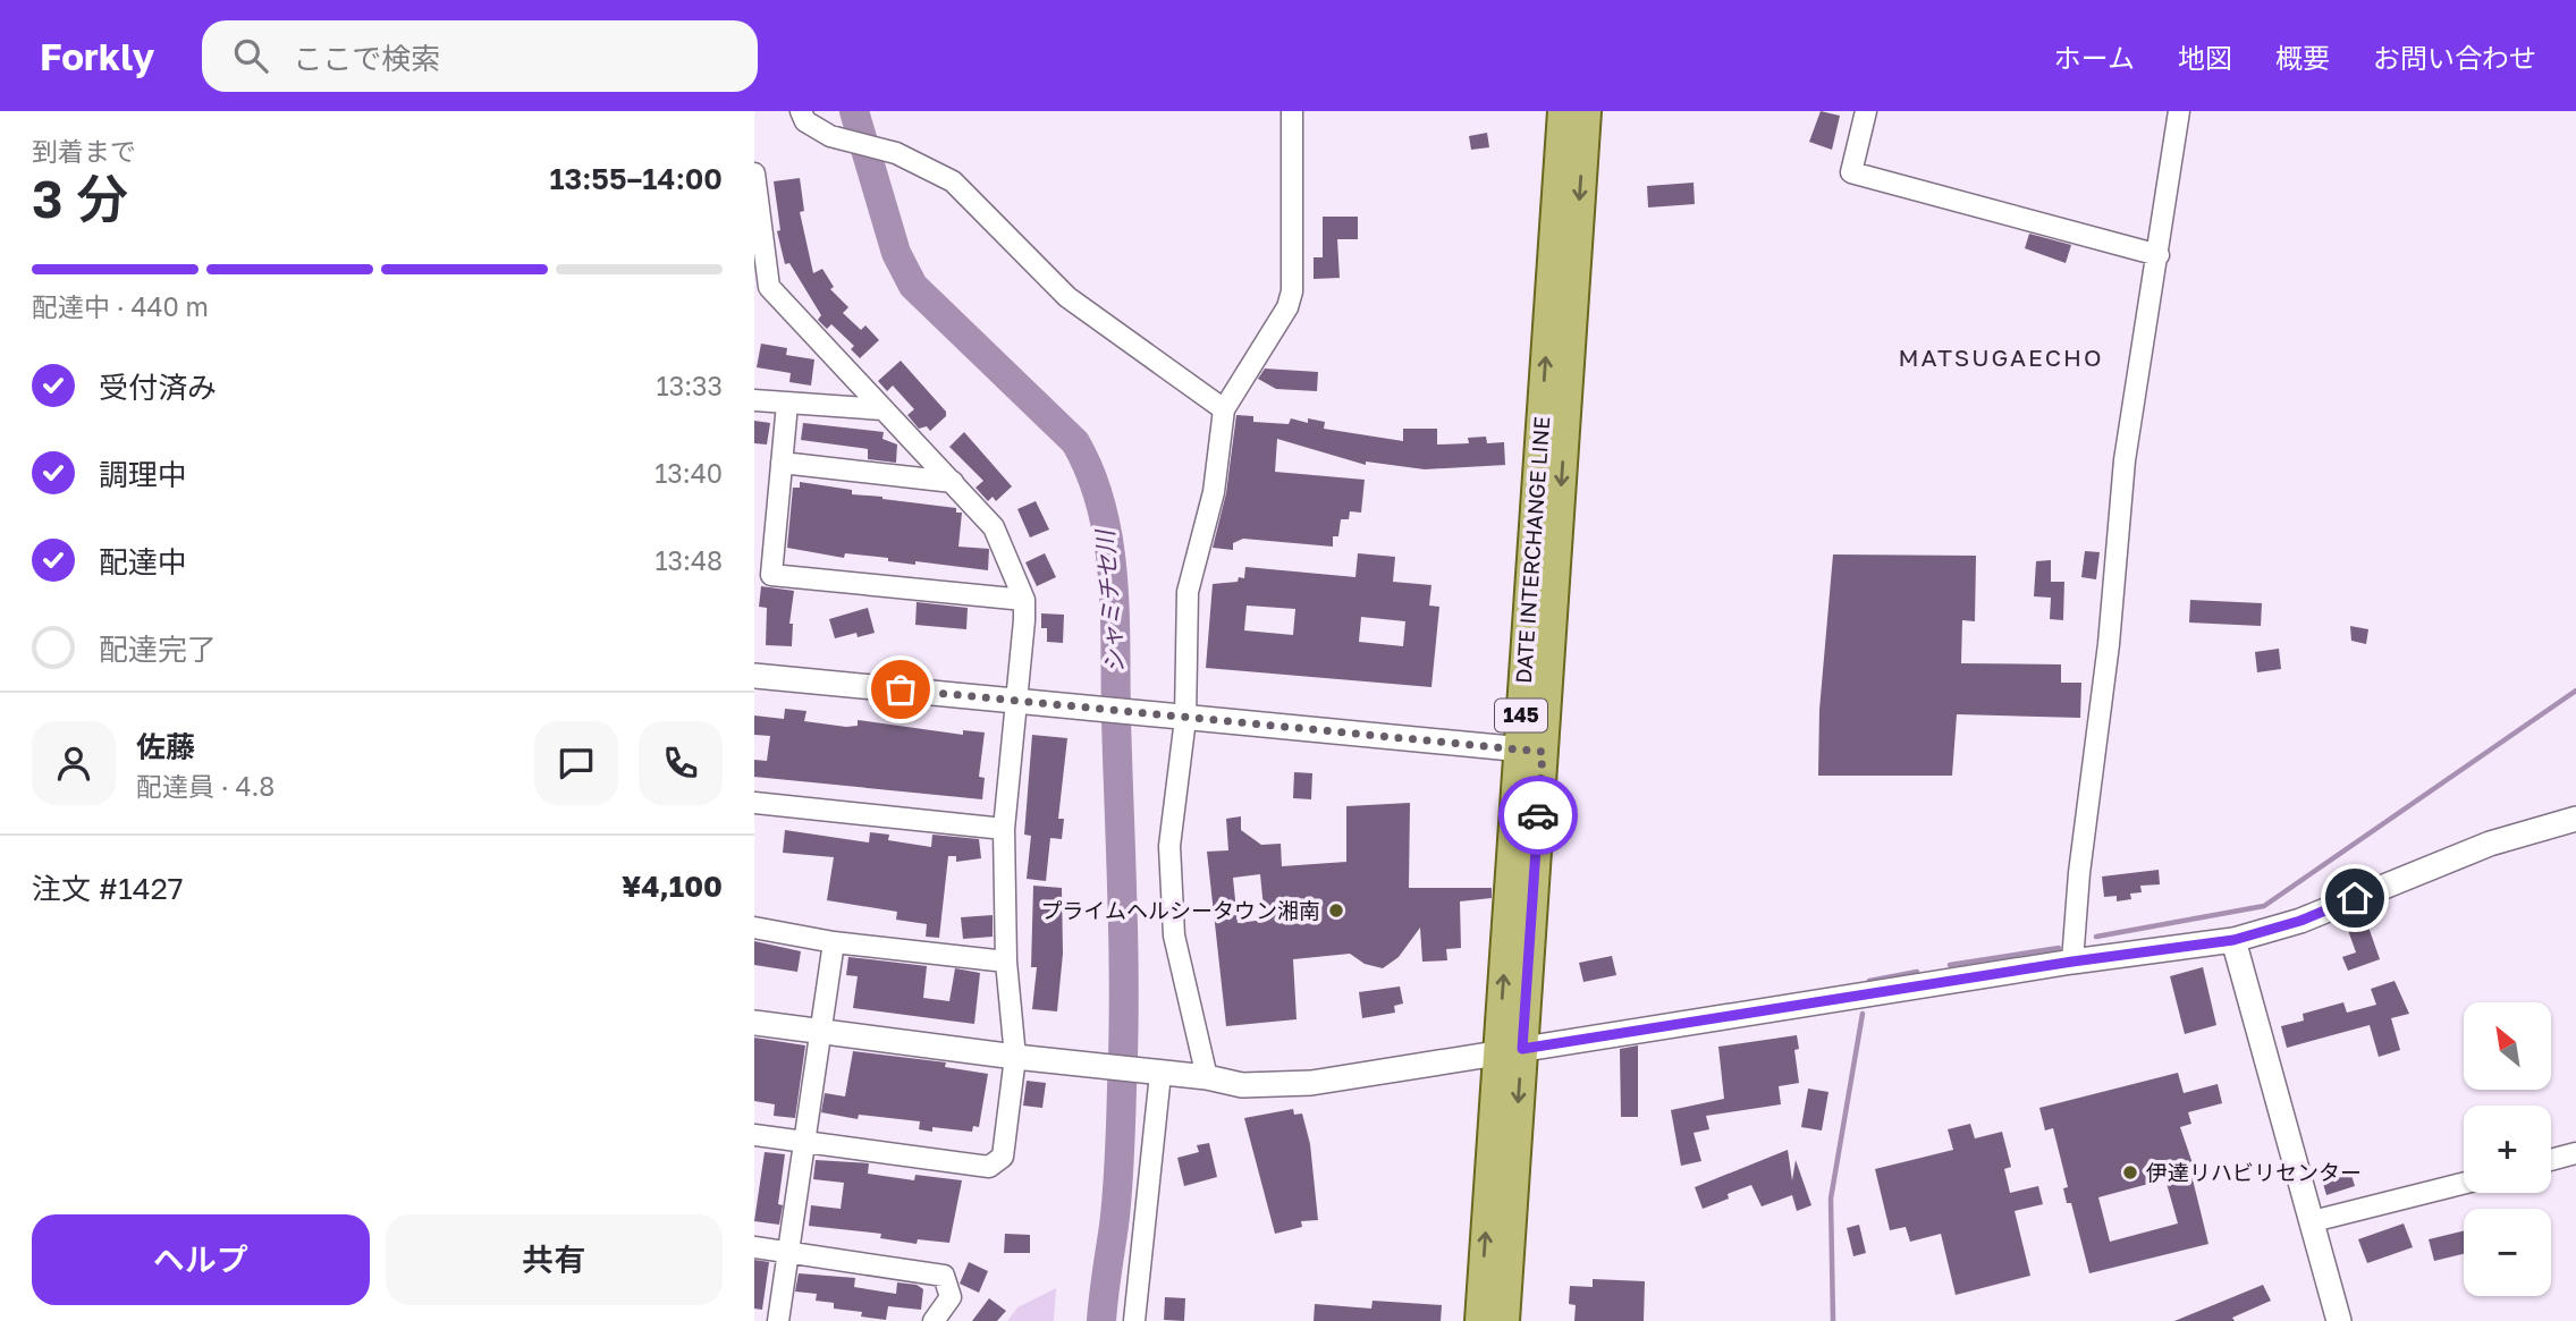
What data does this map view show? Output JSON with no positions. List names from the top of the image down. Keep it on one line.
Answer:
{"streets":{"main road":["DATE INTERCHANGE LINE","145"]},"districts":["MATSUGAECHO"],"water":["シャミチセ川"],"places":["プライムヘルシータウン湘南","伊達リハビリセンター"],"north":"top left","page":{"header":"Forkly","search":"ここで検索","nav":["ホーム","地図","概要","お問い合わせ"],"heading":["3 分","到着まで","13:55–14:00"],"panel":["佐藤","配達員 · 4.8","注文 #1427","¥4,100"],"bar":"配達中 · 440 m","list":[["受付済み","13:33"],["調理中","13:40"],["配達中","13:48"],"配達完了"],"map_buttons":["+","−"],"buttons":["ヘルプ","共有"]}}
